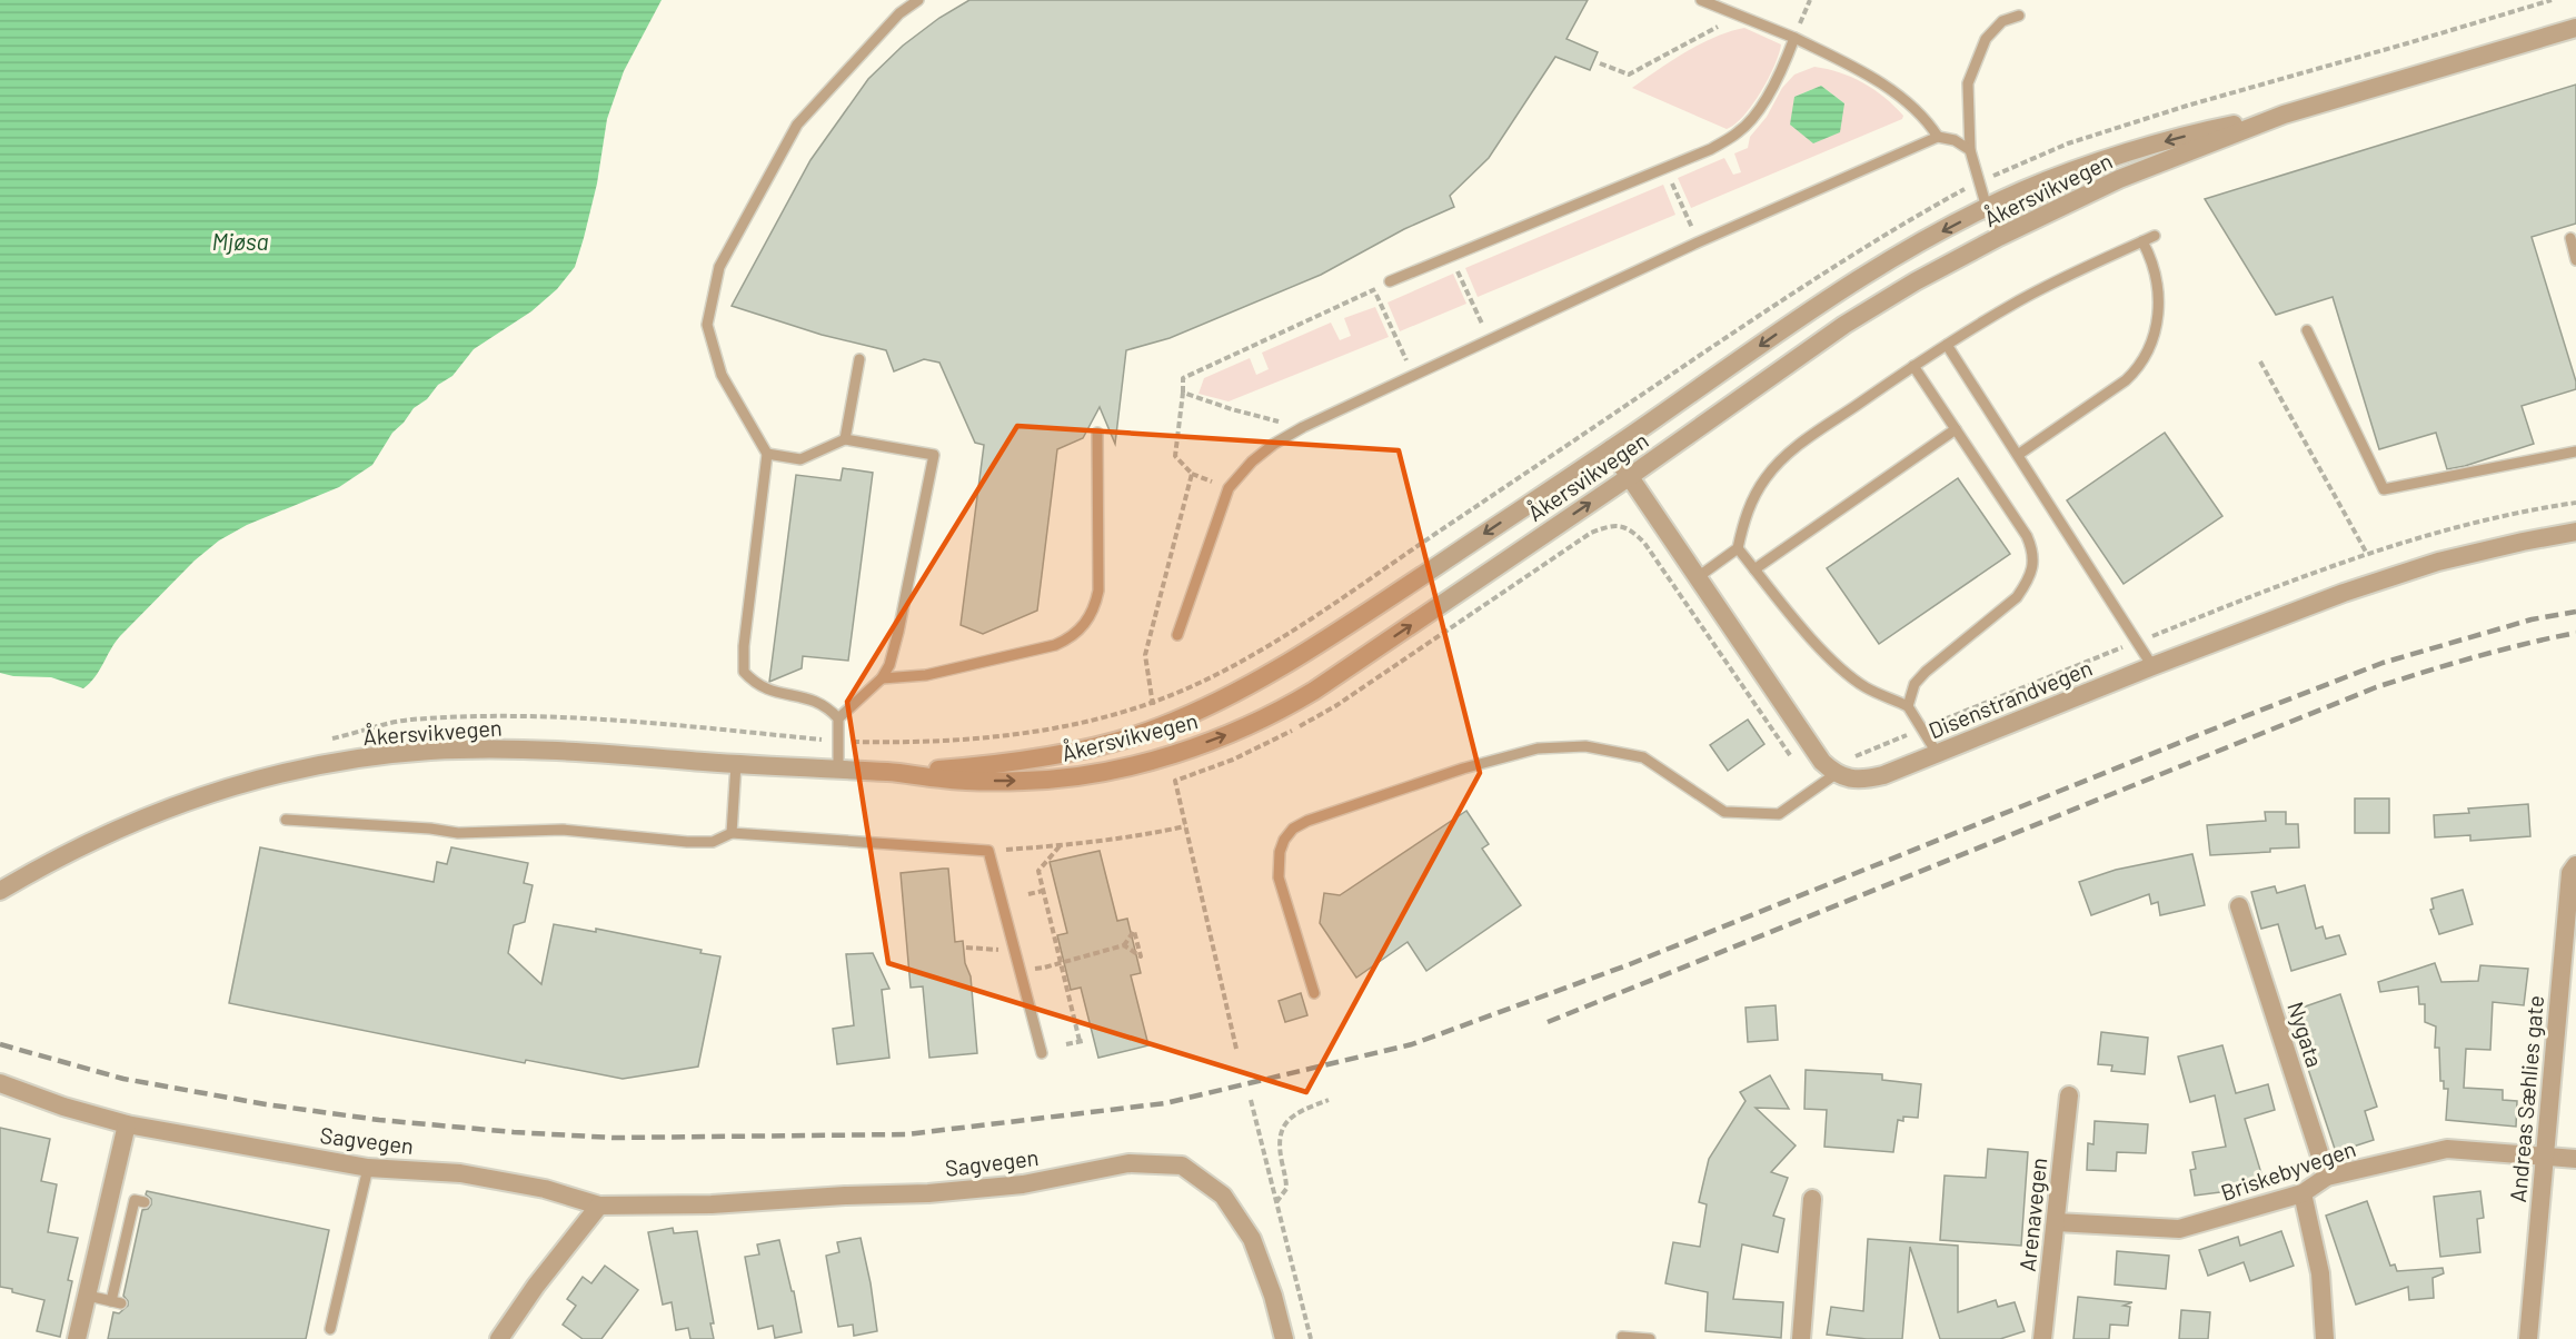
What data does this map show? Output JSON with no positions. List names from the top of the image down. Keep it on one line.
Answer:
{"streets":{"street":["Åkersvikvegen","Disenstrandvegen","Nygata","Andreas Sæhlies gate","Sagvegen","Briskebyvegen","Arenavegen"]},"crossings":[["Nygata","Briskebyvegen"],["Andreas Sæhlies gate","Briskebyvegen"],["Briskebyvegen","Arenavegen"]],"water":["Mjøsa"]}
